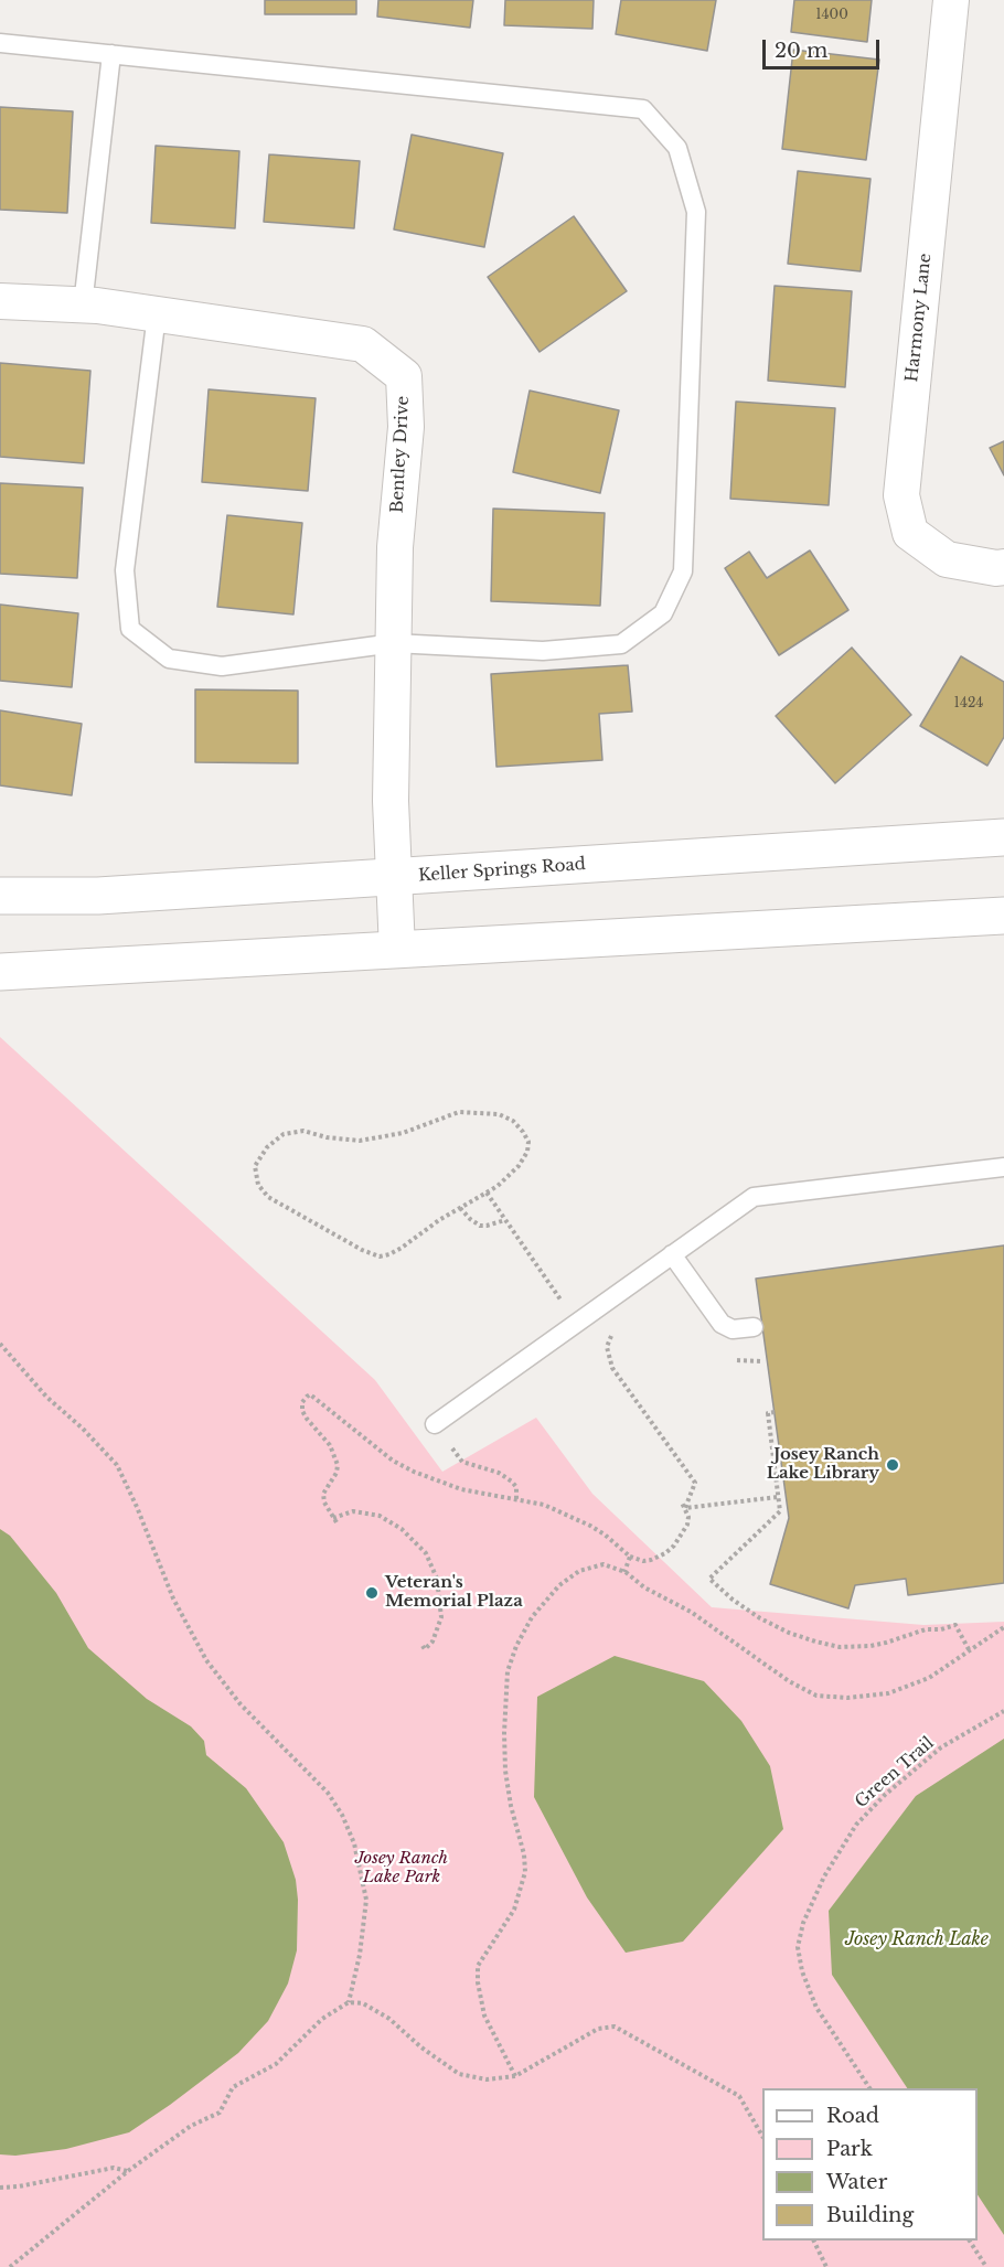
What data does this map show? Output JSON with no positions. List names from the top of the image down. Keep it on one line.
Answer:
{"streets":{"main road":["Keller Springs Road"],"street":["Harmony Lane","Bentley Drive"],"path":["Green Trail"]},"crossings":[["Bentley Drive","Keller Springs Road"]],"water":["Josey Ranch Lake"],"parks":["Josey Ranch Lake Park"],"places":["Josey Ranch Lake Library","Veteran's Memorial Plaza"],"house_numbers":["1400","1424"],"legend":["Road","Park","Water","Building"],"scale_bar":"20 m"}
